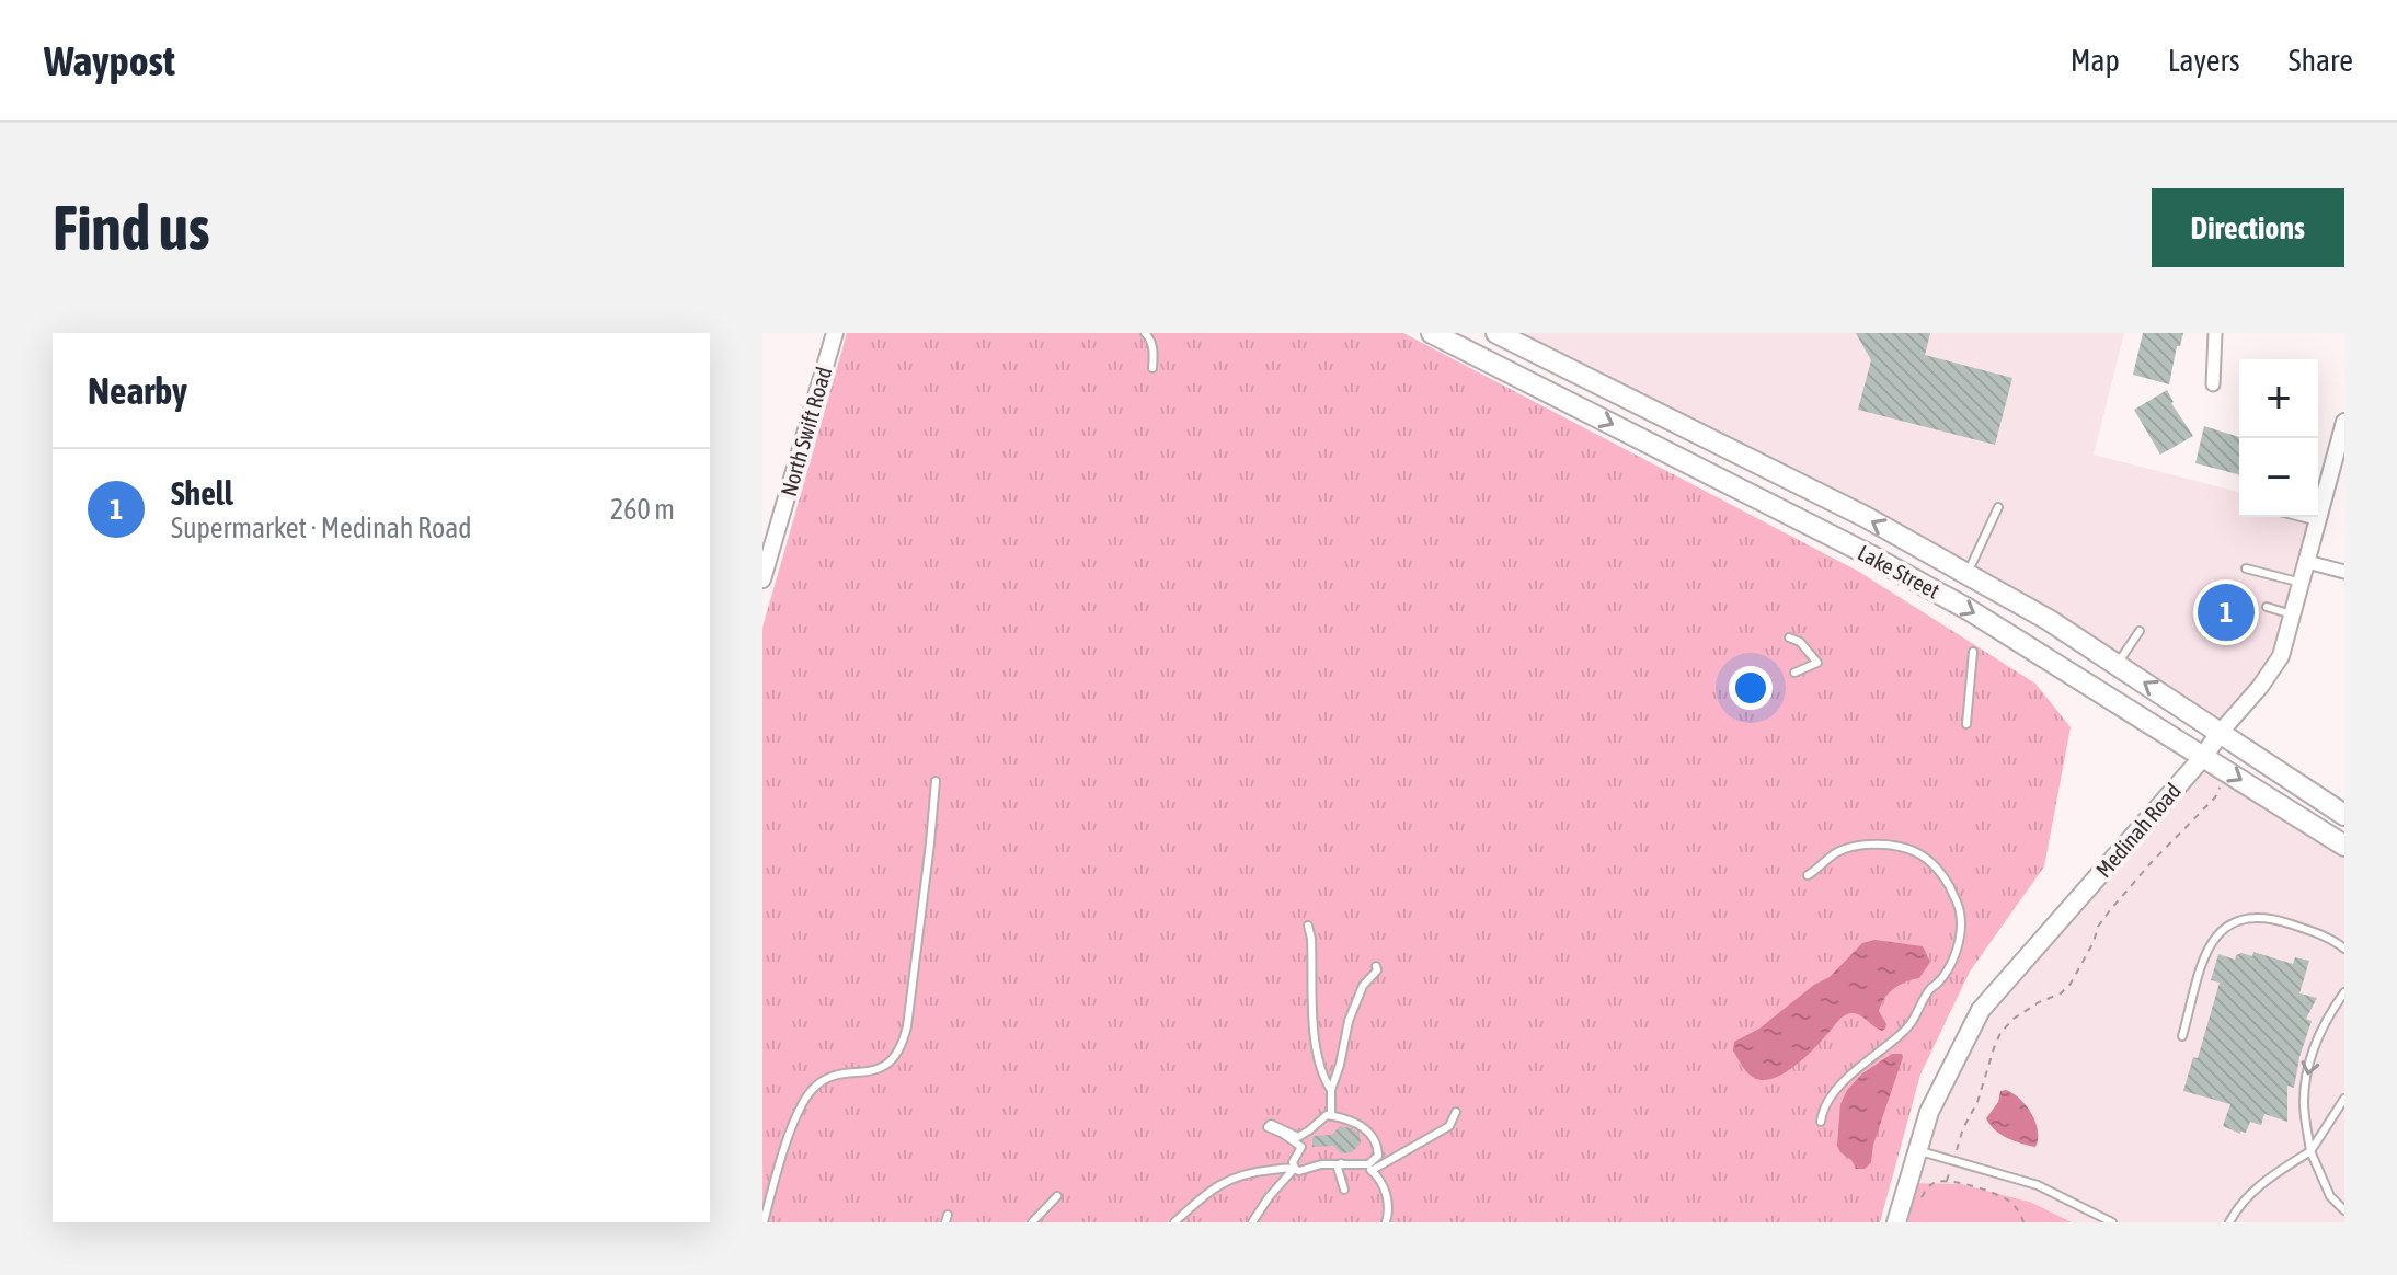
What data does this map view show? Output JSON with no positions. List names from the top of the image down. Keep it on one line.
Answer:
{"streets":{"main road":["Lake Street","Medinah Road"],"street":["North Swift Road"]},"crossings":[["Lake Street","Medinah Road"]],"page":{"header":"Waypost","nav":["Map","Layers","Share"],"buttons":"Directions","title":"Find us","heading":"Nearby","map_buttons":["+","−"],"list":[{"mark":"1","name":"Shell","note":"Supermarket · Medinah Road","value":"260 m"}],"pins":"1"}}
